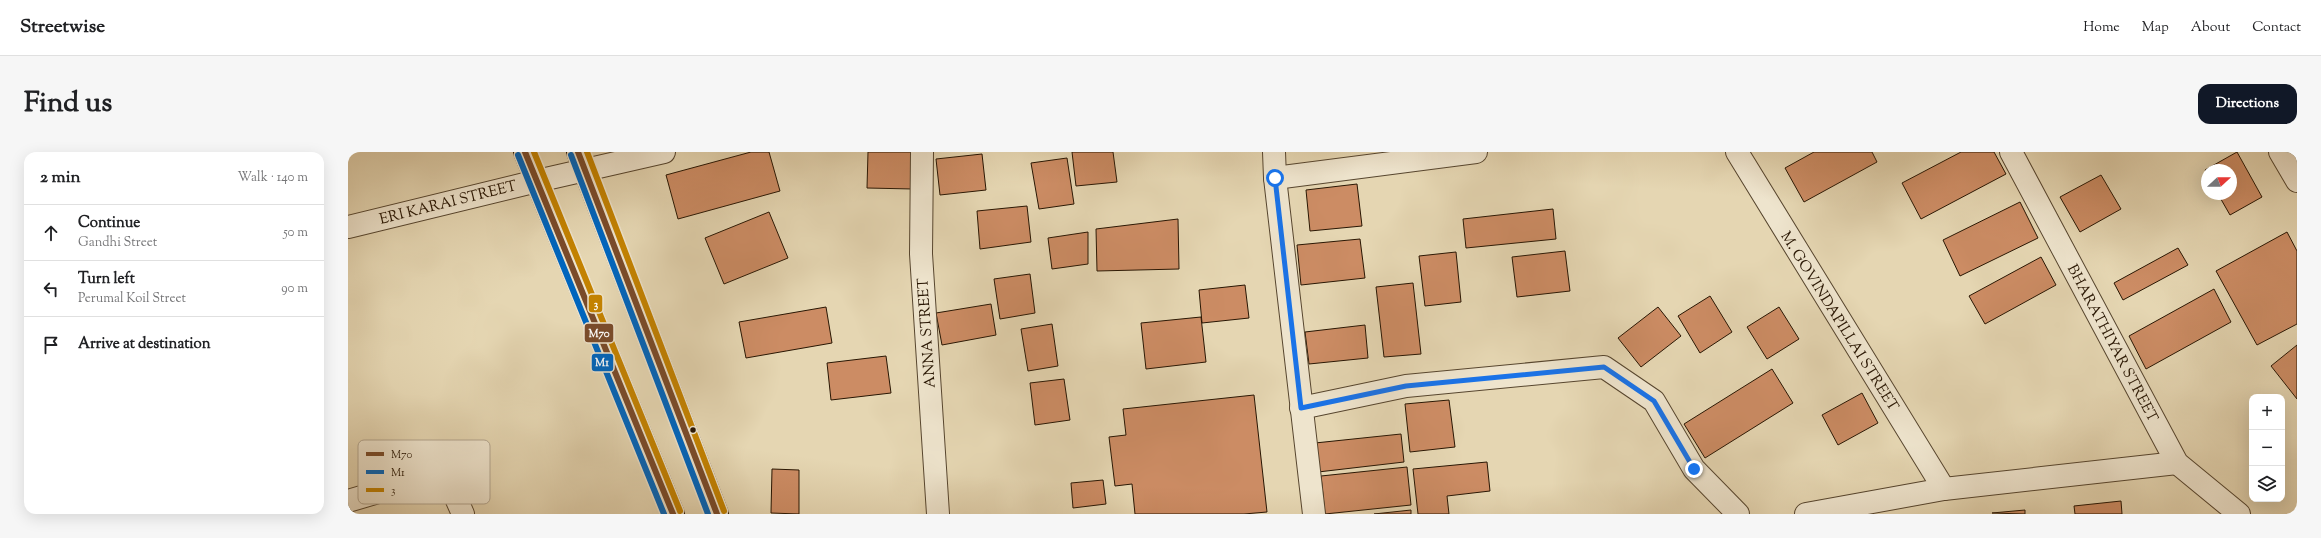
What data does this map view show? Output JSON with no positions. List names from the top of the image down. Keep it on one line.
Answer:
{"streets":{"street":["ERI KARAI STREET","M. GOVINDAPILLAI STREET","ANNA STREET","BHARATHIYAR STREET"]},"lines":["transit line M70","transit line 3","transit line M1"],"legend":["M70","M1","3"],"north":"right","page":{"header":"Streetwise","nav":["Home","Map","About","Contact"],"title":"Find us","buttons":"Directions","heading":["2 min","Walk · 140 m"],"list":[["Continue","Gandhi Street","50 m"],["Turn left","Perumal Koil Street","90 m"],"Arrive at destination"],"map_buttons":["+","−"]}}
